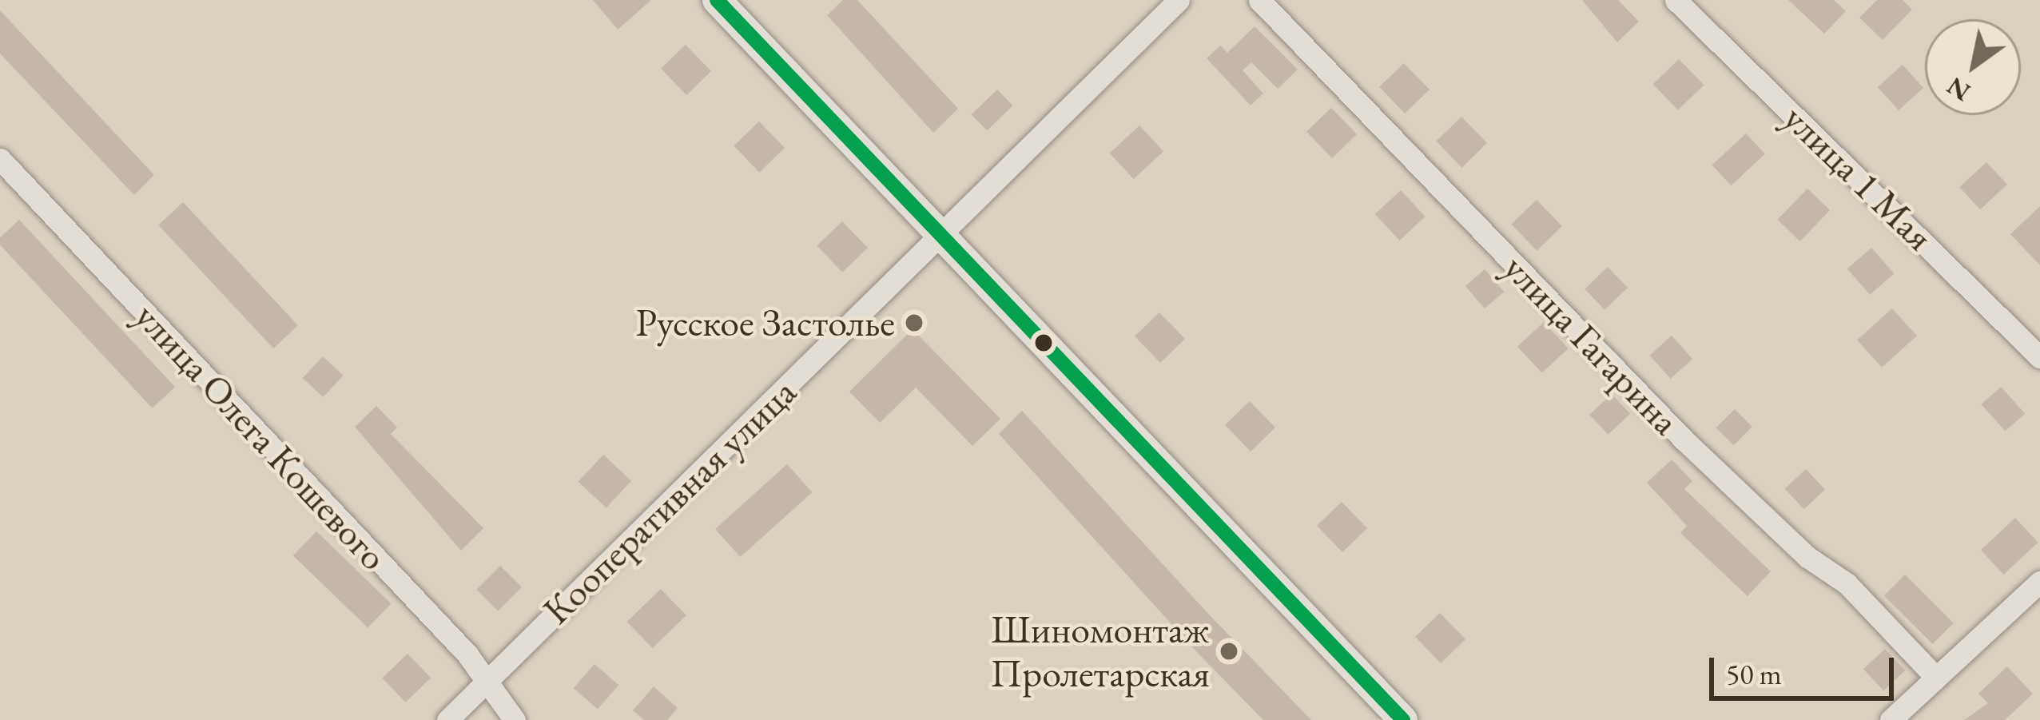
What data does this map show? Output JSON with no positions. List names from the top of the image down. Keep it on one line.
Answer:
{"streets":{"street":["улица 1 Мая","улица Гагарина","улица Олега Кошевого","Кооперативная улица"]},"crossings":[["улица Олега Кошевого","Кооперативная улица"]],"places":["Русское Застолье","Шиномонтаж Пролетарская"],"scale_bar":"50 m","north":"bottom left"}
